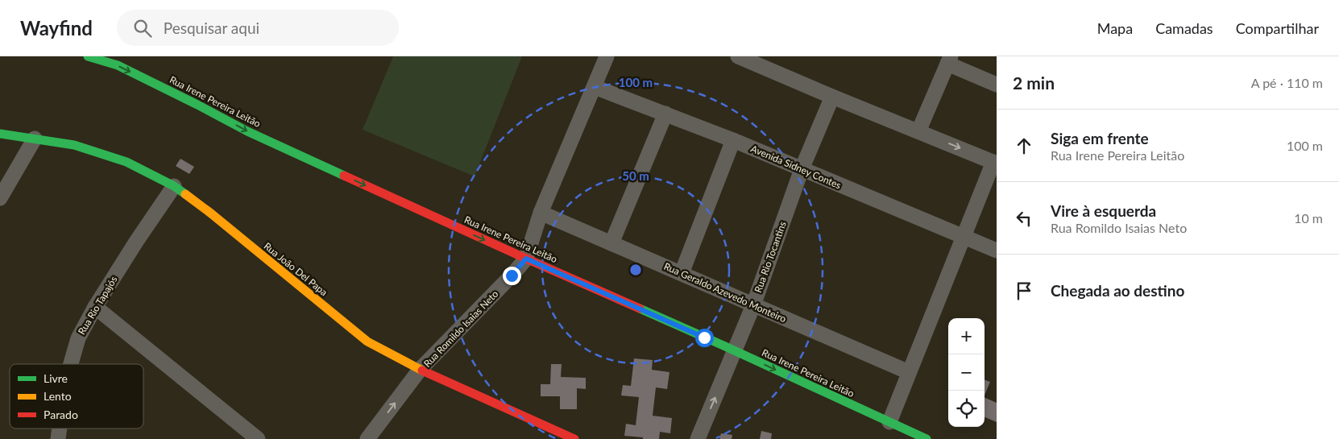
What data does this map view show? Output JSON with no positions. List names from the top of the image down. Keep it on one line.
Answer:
{"streets":{"street":["Rua Irene Pereira Leitão","Avenida Sidney Contes","Rua Rio Tocantins","Rua João Del Papa","Rua Geraldo Azevedo Monteiro","Rua Rio Tapajós","Rua Romildo Isaias Neto"]},"crossings":[["Rua Irene Pereira Leitão","Rua Rio Tocantins"],["Rua Irene Pereira Leitão","Rua Romildo Isaias Neto"],["Avenida Sidney Contes","Rua Rio Tocantins"],["Avenida Sidney Contes","Rua Romildo Isaias Neto"],["Rua Rio Tocantins","Rua Geraldo Azevedo Monteiro"],["Rua João Del Papa","Rua Rio Tapajós"],["Rua João Del Papa","Rua Romildo Isaias Neto"],["Rua Geraldo Azevedo Monteiro","Rua Romildo Isaias Neto"]],"one_way":["Rua Irene Pereira Leitão"],"legend":["Livre","Lento","Parado"],"page":{"header":"Wayfind","search":"Pesquisar aqui","nav":["Mapa","Camadas","Compartilhar"],"heading":["2 min","A pé · 110 m"],"list":[["Siga em frente","Rua Irene Pereira Leitão","100 m"],["Vire à esquerda","Rua Romildo Isaias Neto","10 m"],"Chegada ao destino"],"map_buttons":["+","−"]},"rings":["100 m","50 m"]}
